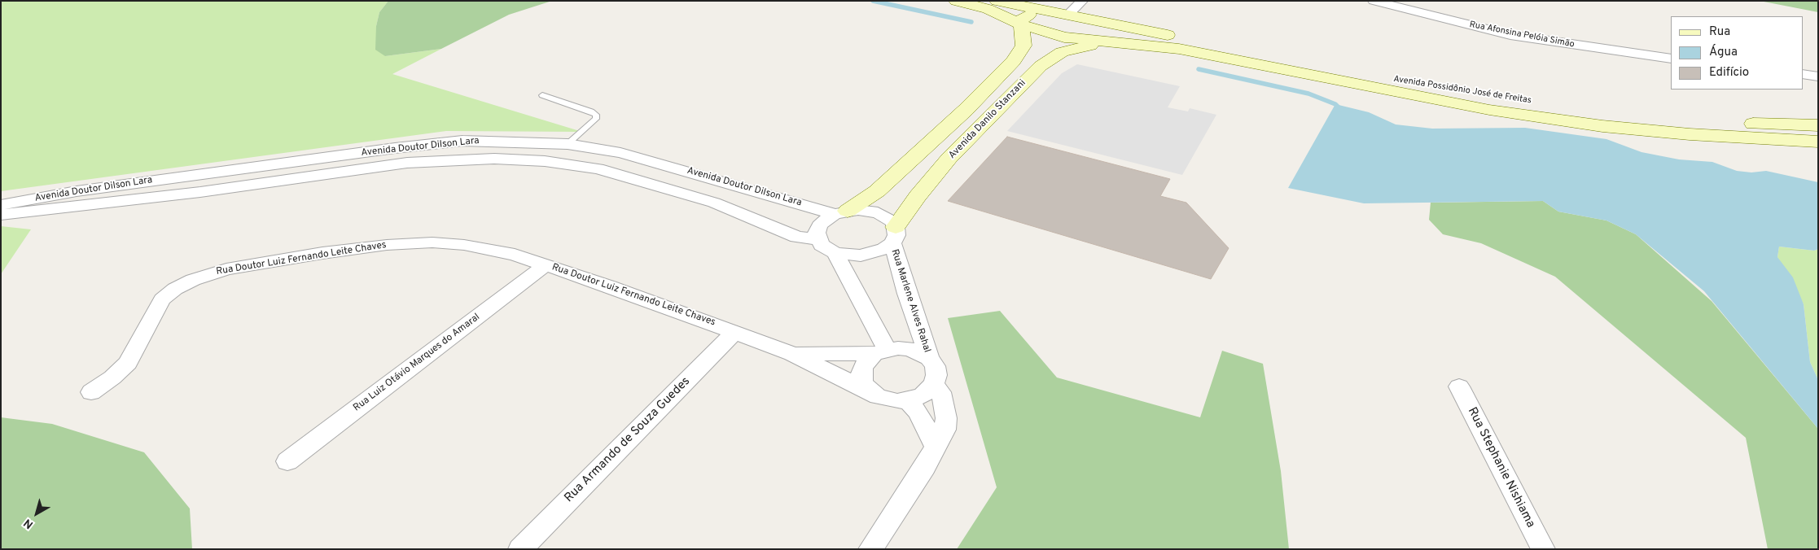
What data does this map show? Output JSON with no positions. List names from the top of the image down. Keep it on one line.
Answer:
{"streets":{"street":["Rua Afonsina Pelóia Simão","Avenida Possidônio José de Freitas","Avenida Danilo Stanzani","Avenida Doutor Dilson Lara","Rua Doutor Luiz Fernando Leite Chaves","Rua Marlene Alves Rahal","Rua Luiz Otávio Marques do Amaral","Rua Armando de Souza Guedes","Rua Stephanie Nishiama"]},"crossings":[["Avenida Possidônio José de Freitas","Avenida Danilo Stanzani"],["Avenida Danilo Stanzani","Avenida Doutor Dilson Lara"],["Avenida Danilo Stanzani","Rua Marlene Alves Rahal"],["Avenida Doutor Dilson Lara","Rua Marlene Alves Rahal"],["Rua Doutor Luiz Fernando Leite Chaves","Rua Marlene Alves Rahal"],["Rua Doutor Luiz Fernando Leite Chaves","Rua Luiz Otávio Marques do Amaral"],["Rua Doutor Luiz Fernando Leite Chaves","Rua Armando de Souza Guedes"]],"legend":["Rua","Água","Edifício"],"north":"bottom left"}
